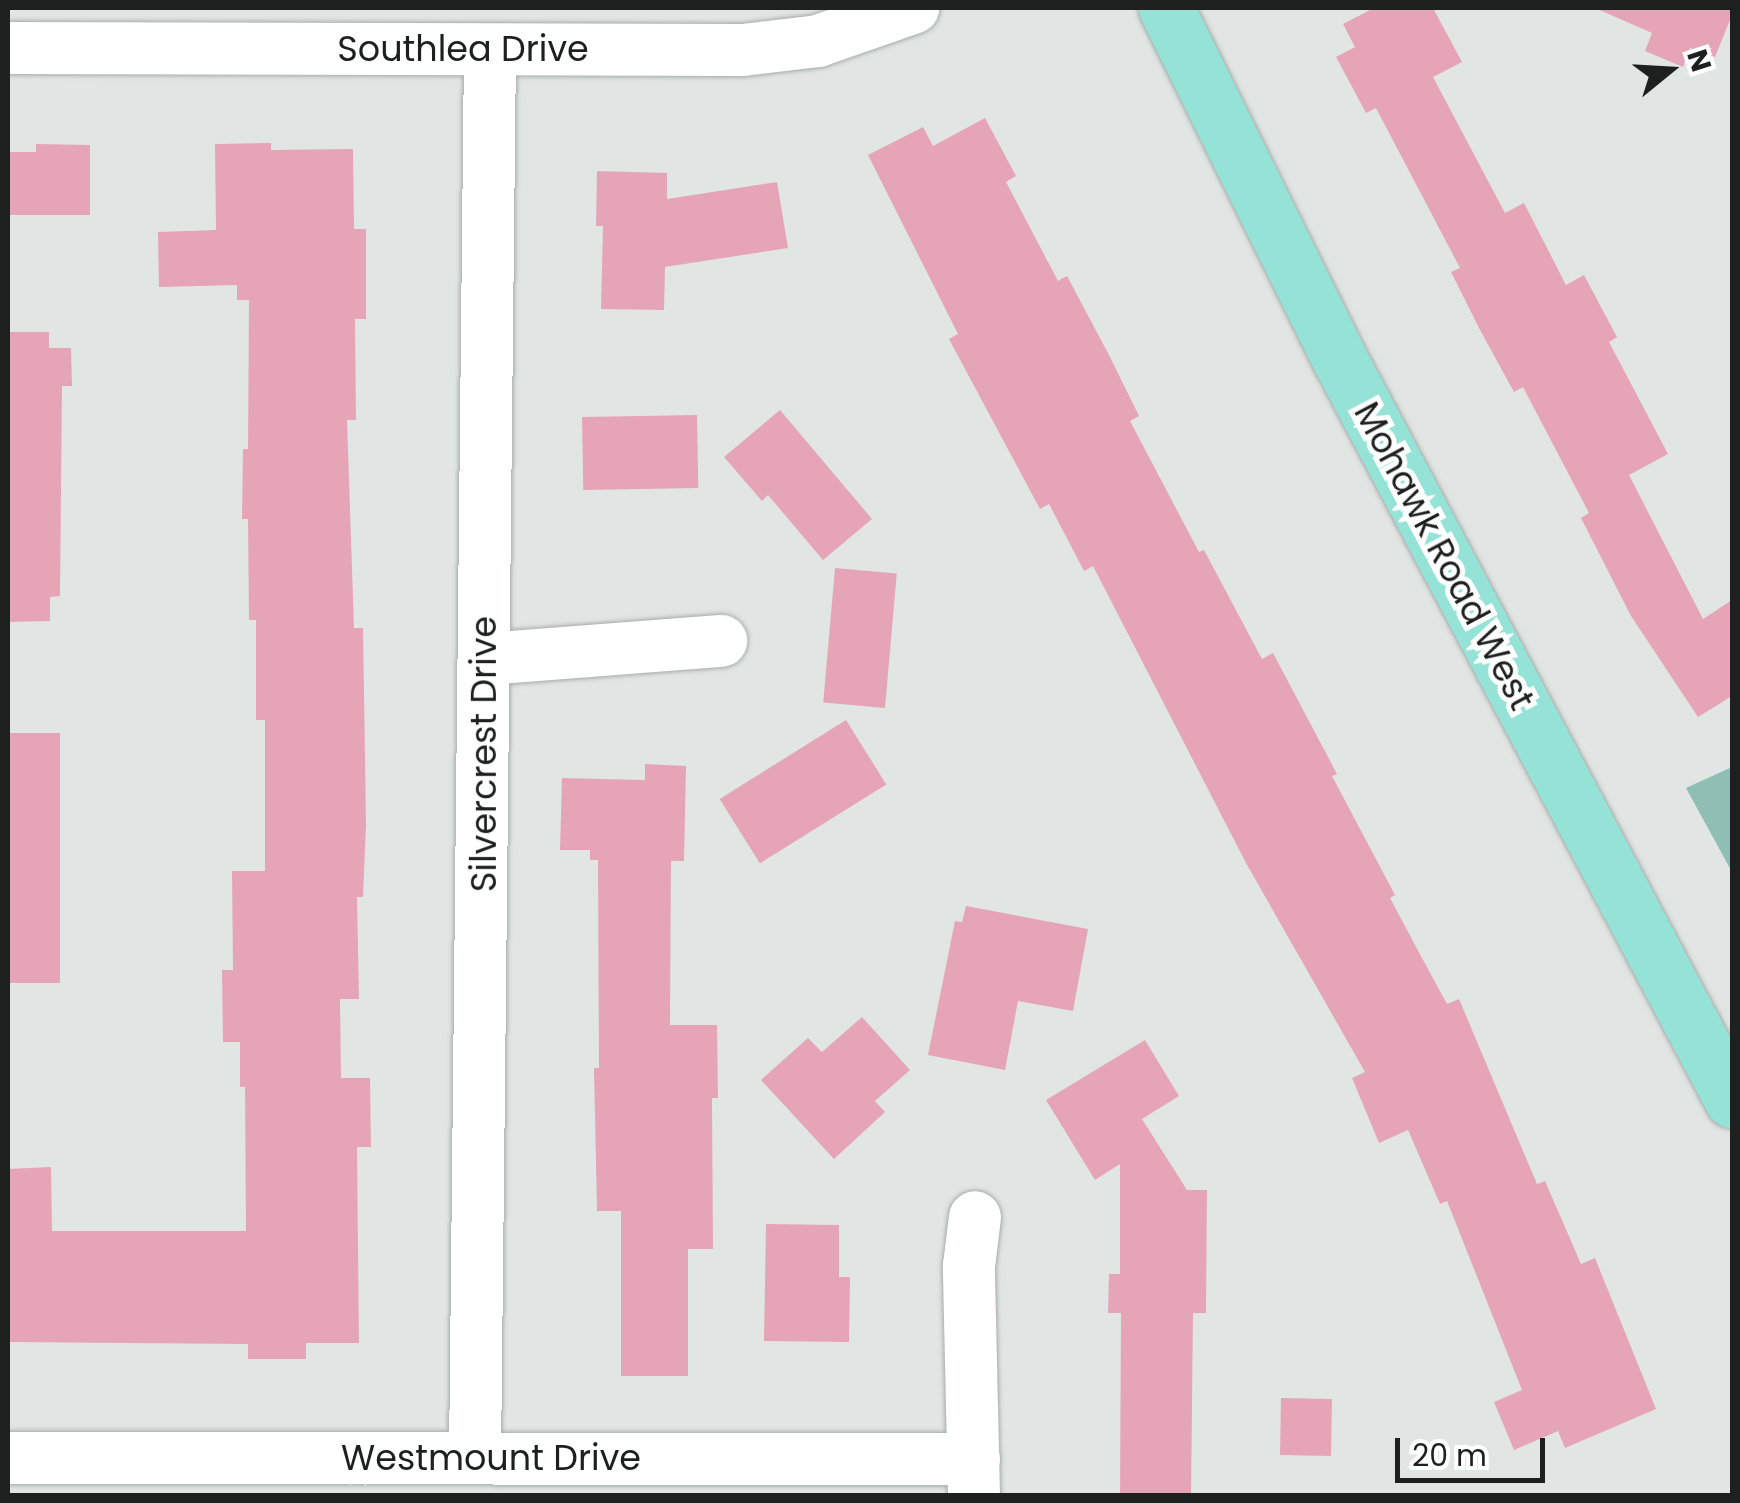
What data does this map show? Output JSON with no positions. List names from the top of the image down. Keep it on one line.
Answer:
{"streets":{"main road":["Mohawk Road West"],"street":["Southlea Drive","Silvercrest Drive","Westmount Drive"]},"crossings":[["Southlea Drive","Silvercrest Drive"],["Silvercrest Drive","Westmount Drive"]],"scale_bar":"20 m","north":"right"}
